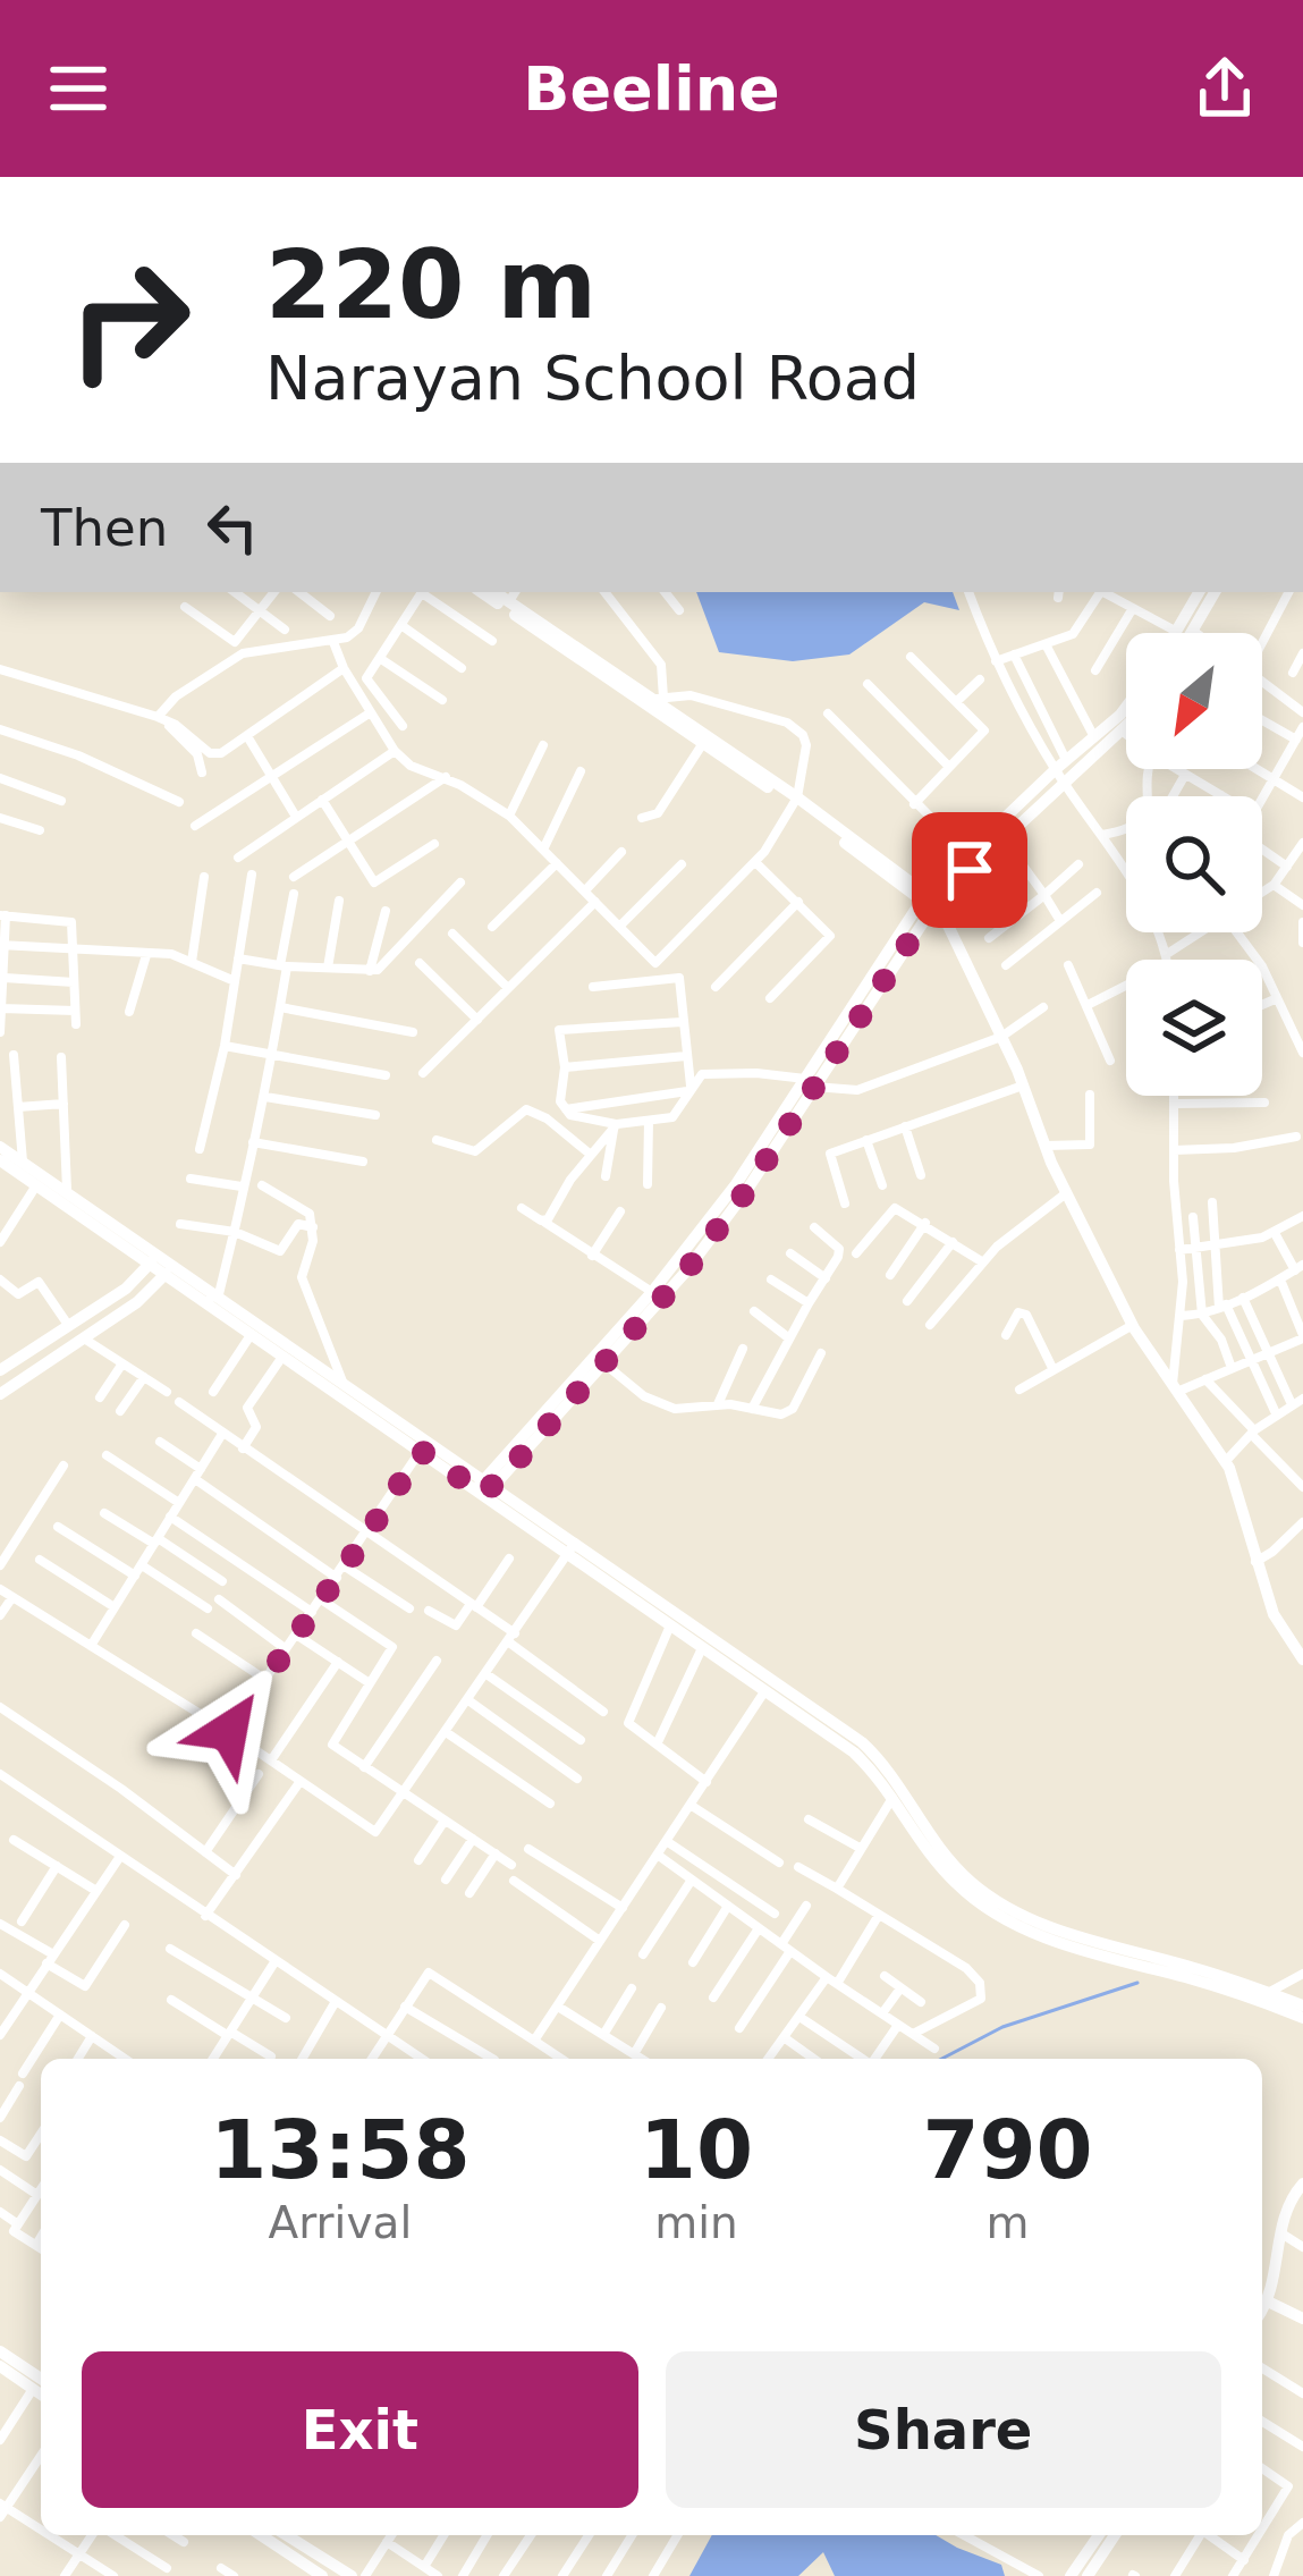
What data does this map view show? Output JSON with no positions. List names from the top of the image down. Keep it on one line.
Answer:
{"north":"bottom left","page":{"header":"Beeline","turn":["220 m","Narayan School Road"],"then":"Then","eta":["13:58","Arrival","10","min","790","m"],"buttons":["Exit","Share"]}}
